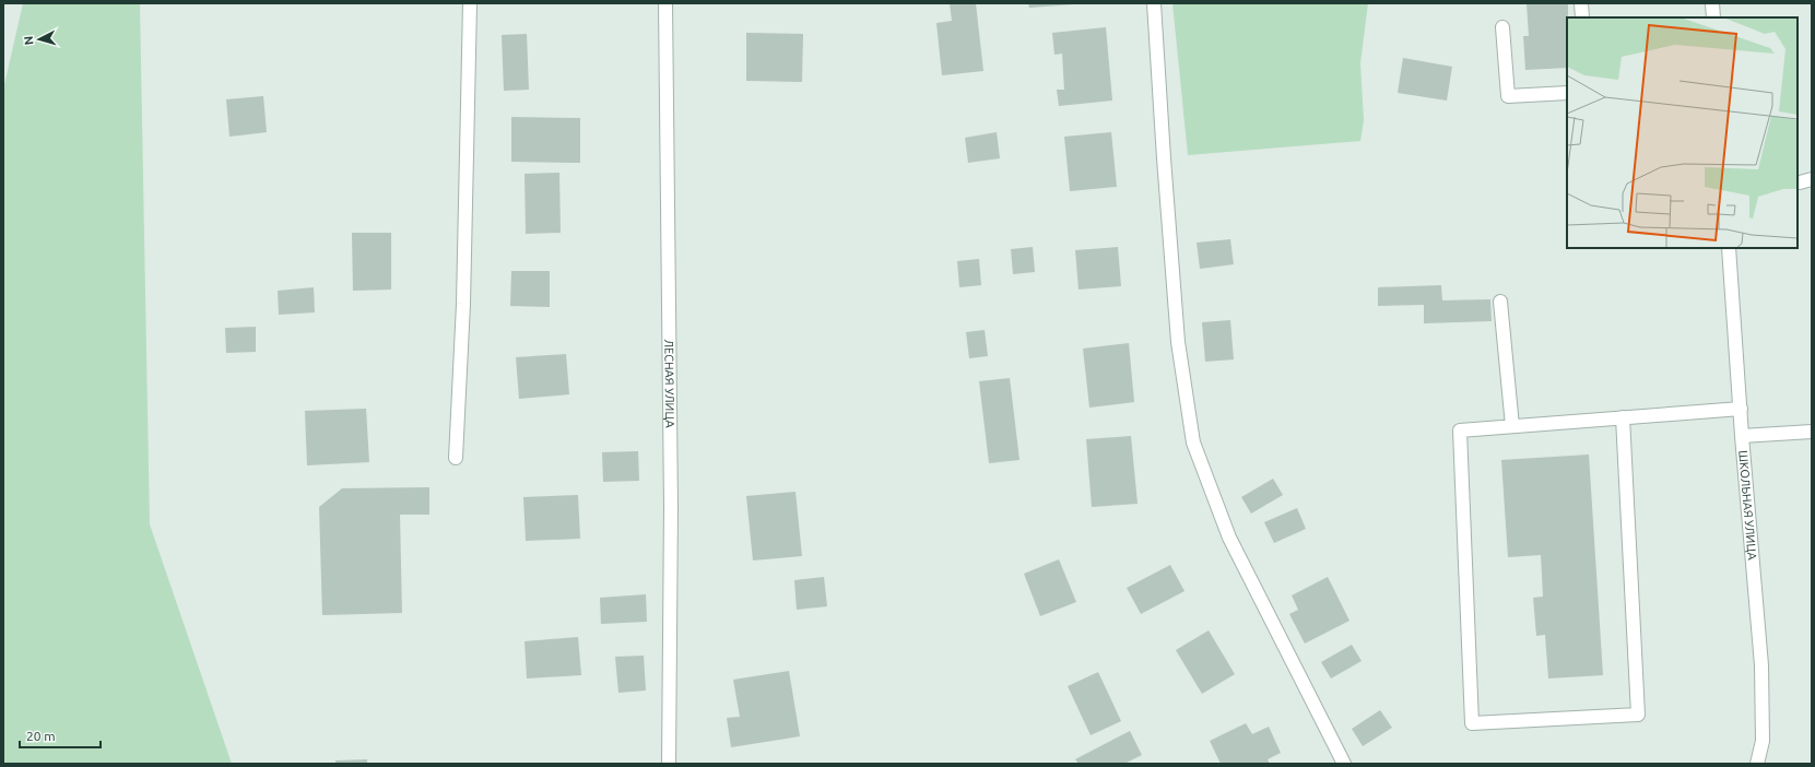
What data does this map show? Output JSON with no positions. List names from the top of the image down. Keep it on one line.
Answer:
{"streets":{"street":["ЛЕСНАЯ УЛИЦА","ШКОЛЬНАЯ УЛИЦА"]},"scale_bar":"20 m","north":"left"}
